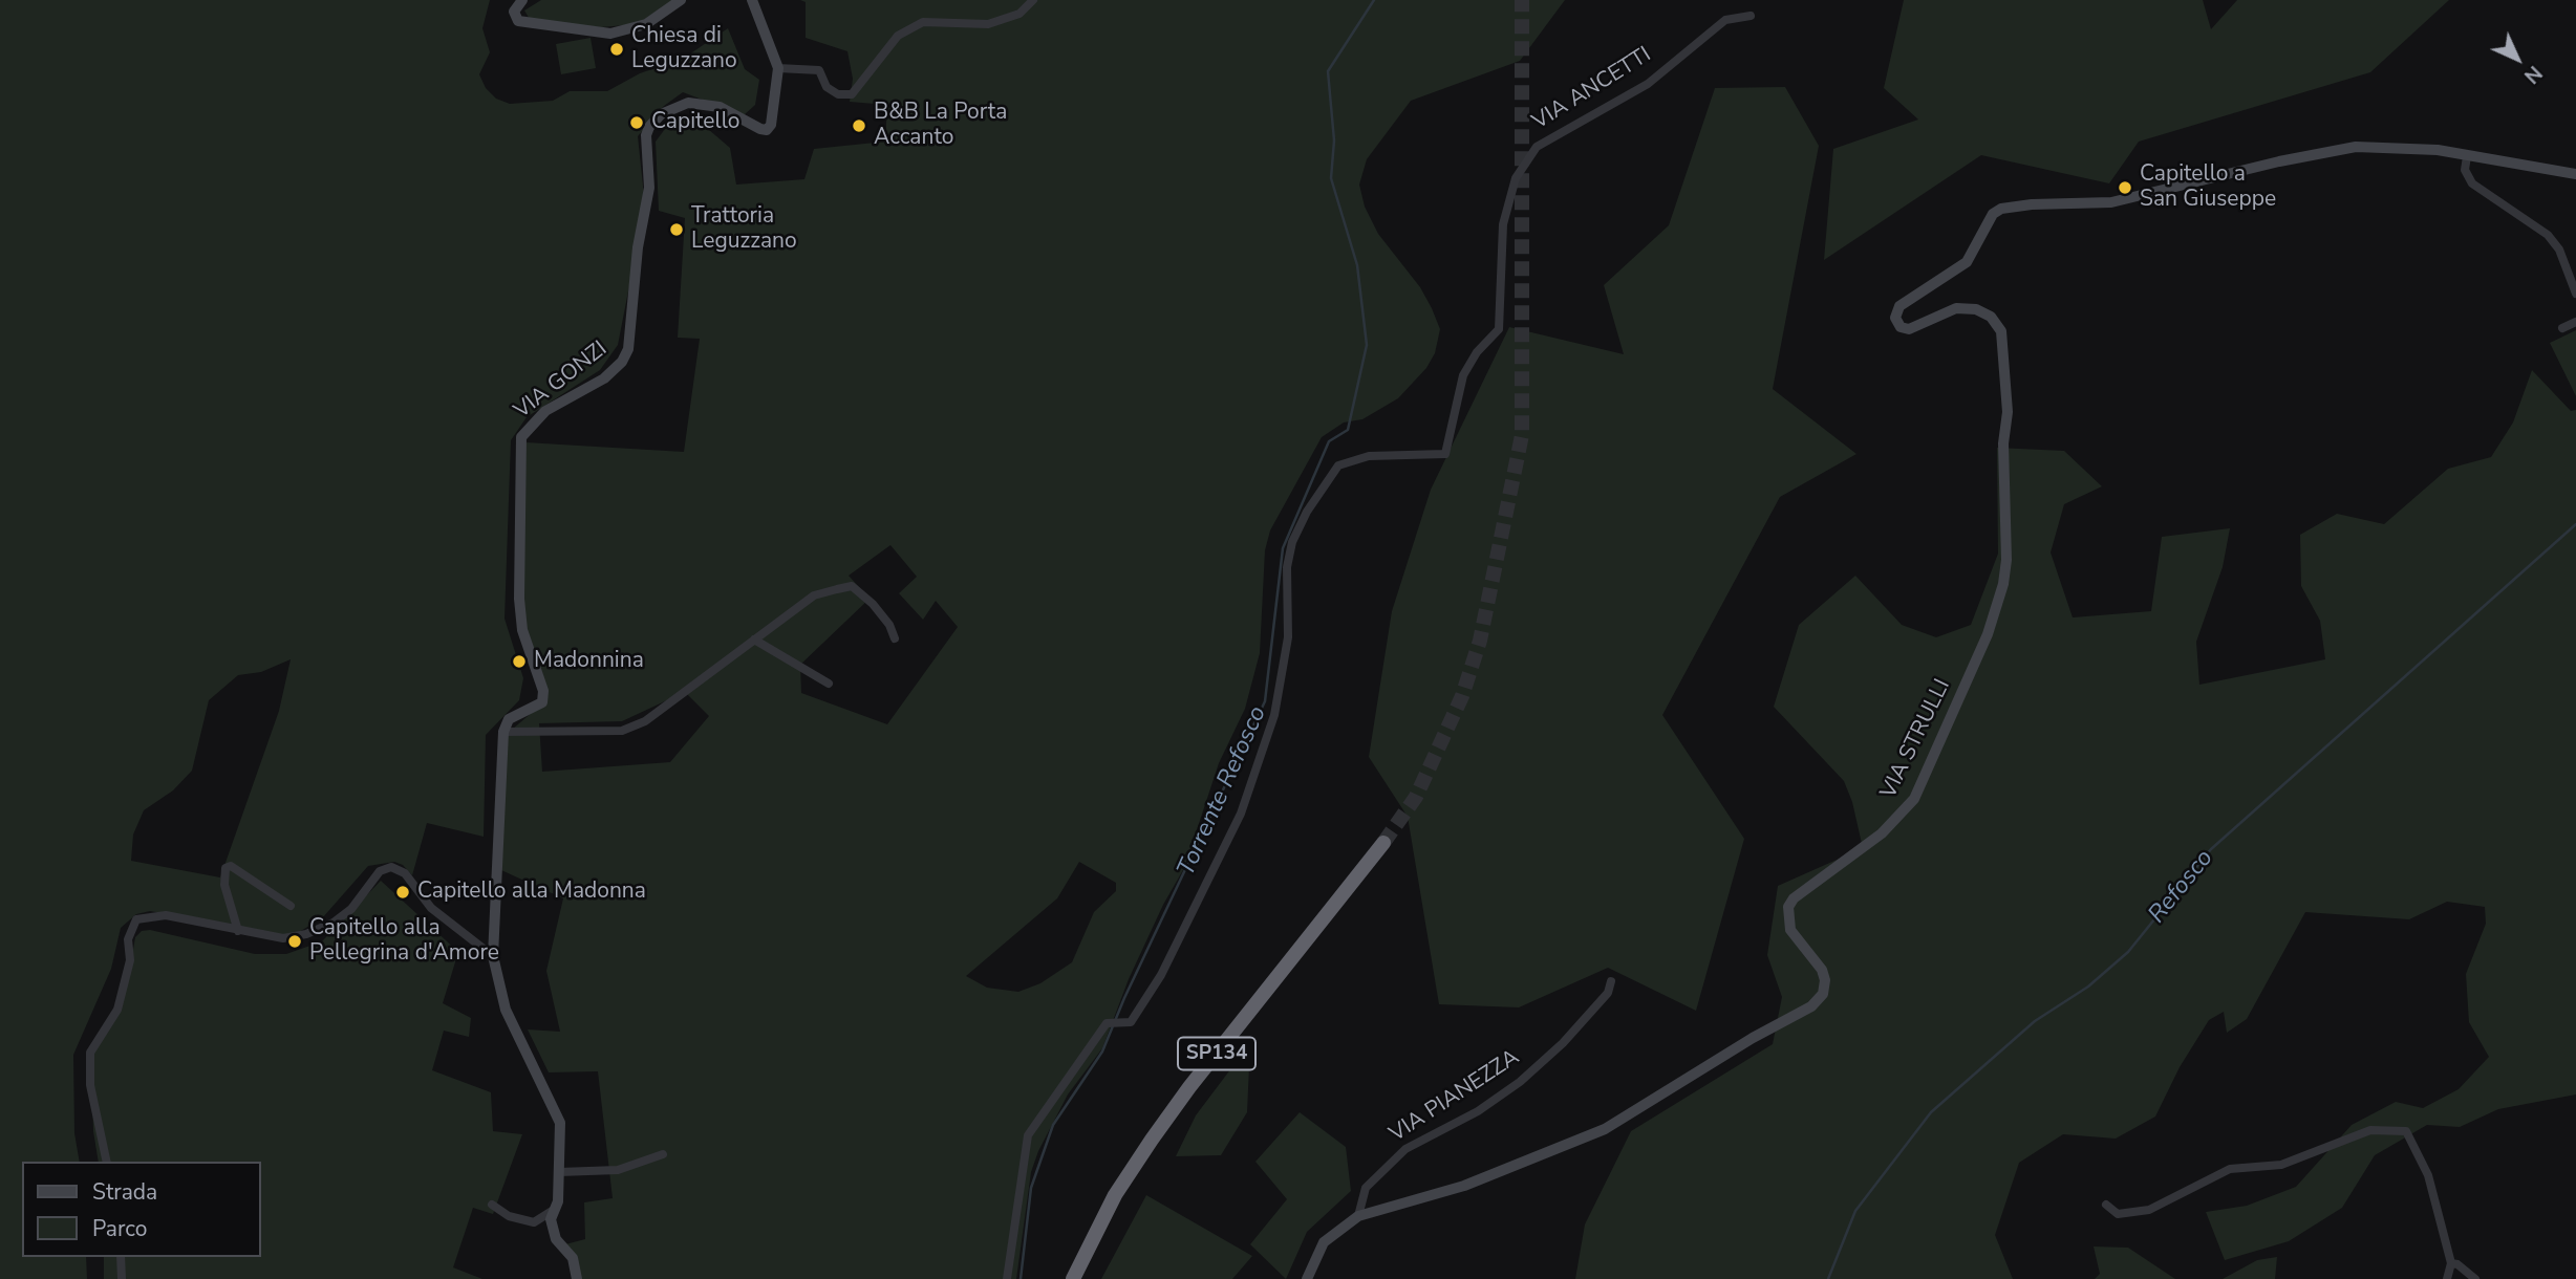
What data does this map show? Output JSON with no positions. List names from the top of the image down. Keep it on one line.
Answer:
{"streets":{"highway":["SP134"],"street":["VIA ANCETTI","VIA GONZI","VIA STRULLI","VIA PIANEZZA"]},"crossings":[["VIA STRULLI","VIA PIANEZZA"]],"water":["Torrente Refosco","Refosco"],"places":["Chiesa di Leguzzano","Capitello","B&B La Porta Accanto","Capitello a San Giuseppe","Trattoria Leguzzano","Madonnina","Capitello alla Madonna","Capitello alla Pellegrina d'Amore"],"legend":["Strada","Parco"],"north":"bottom right"}
